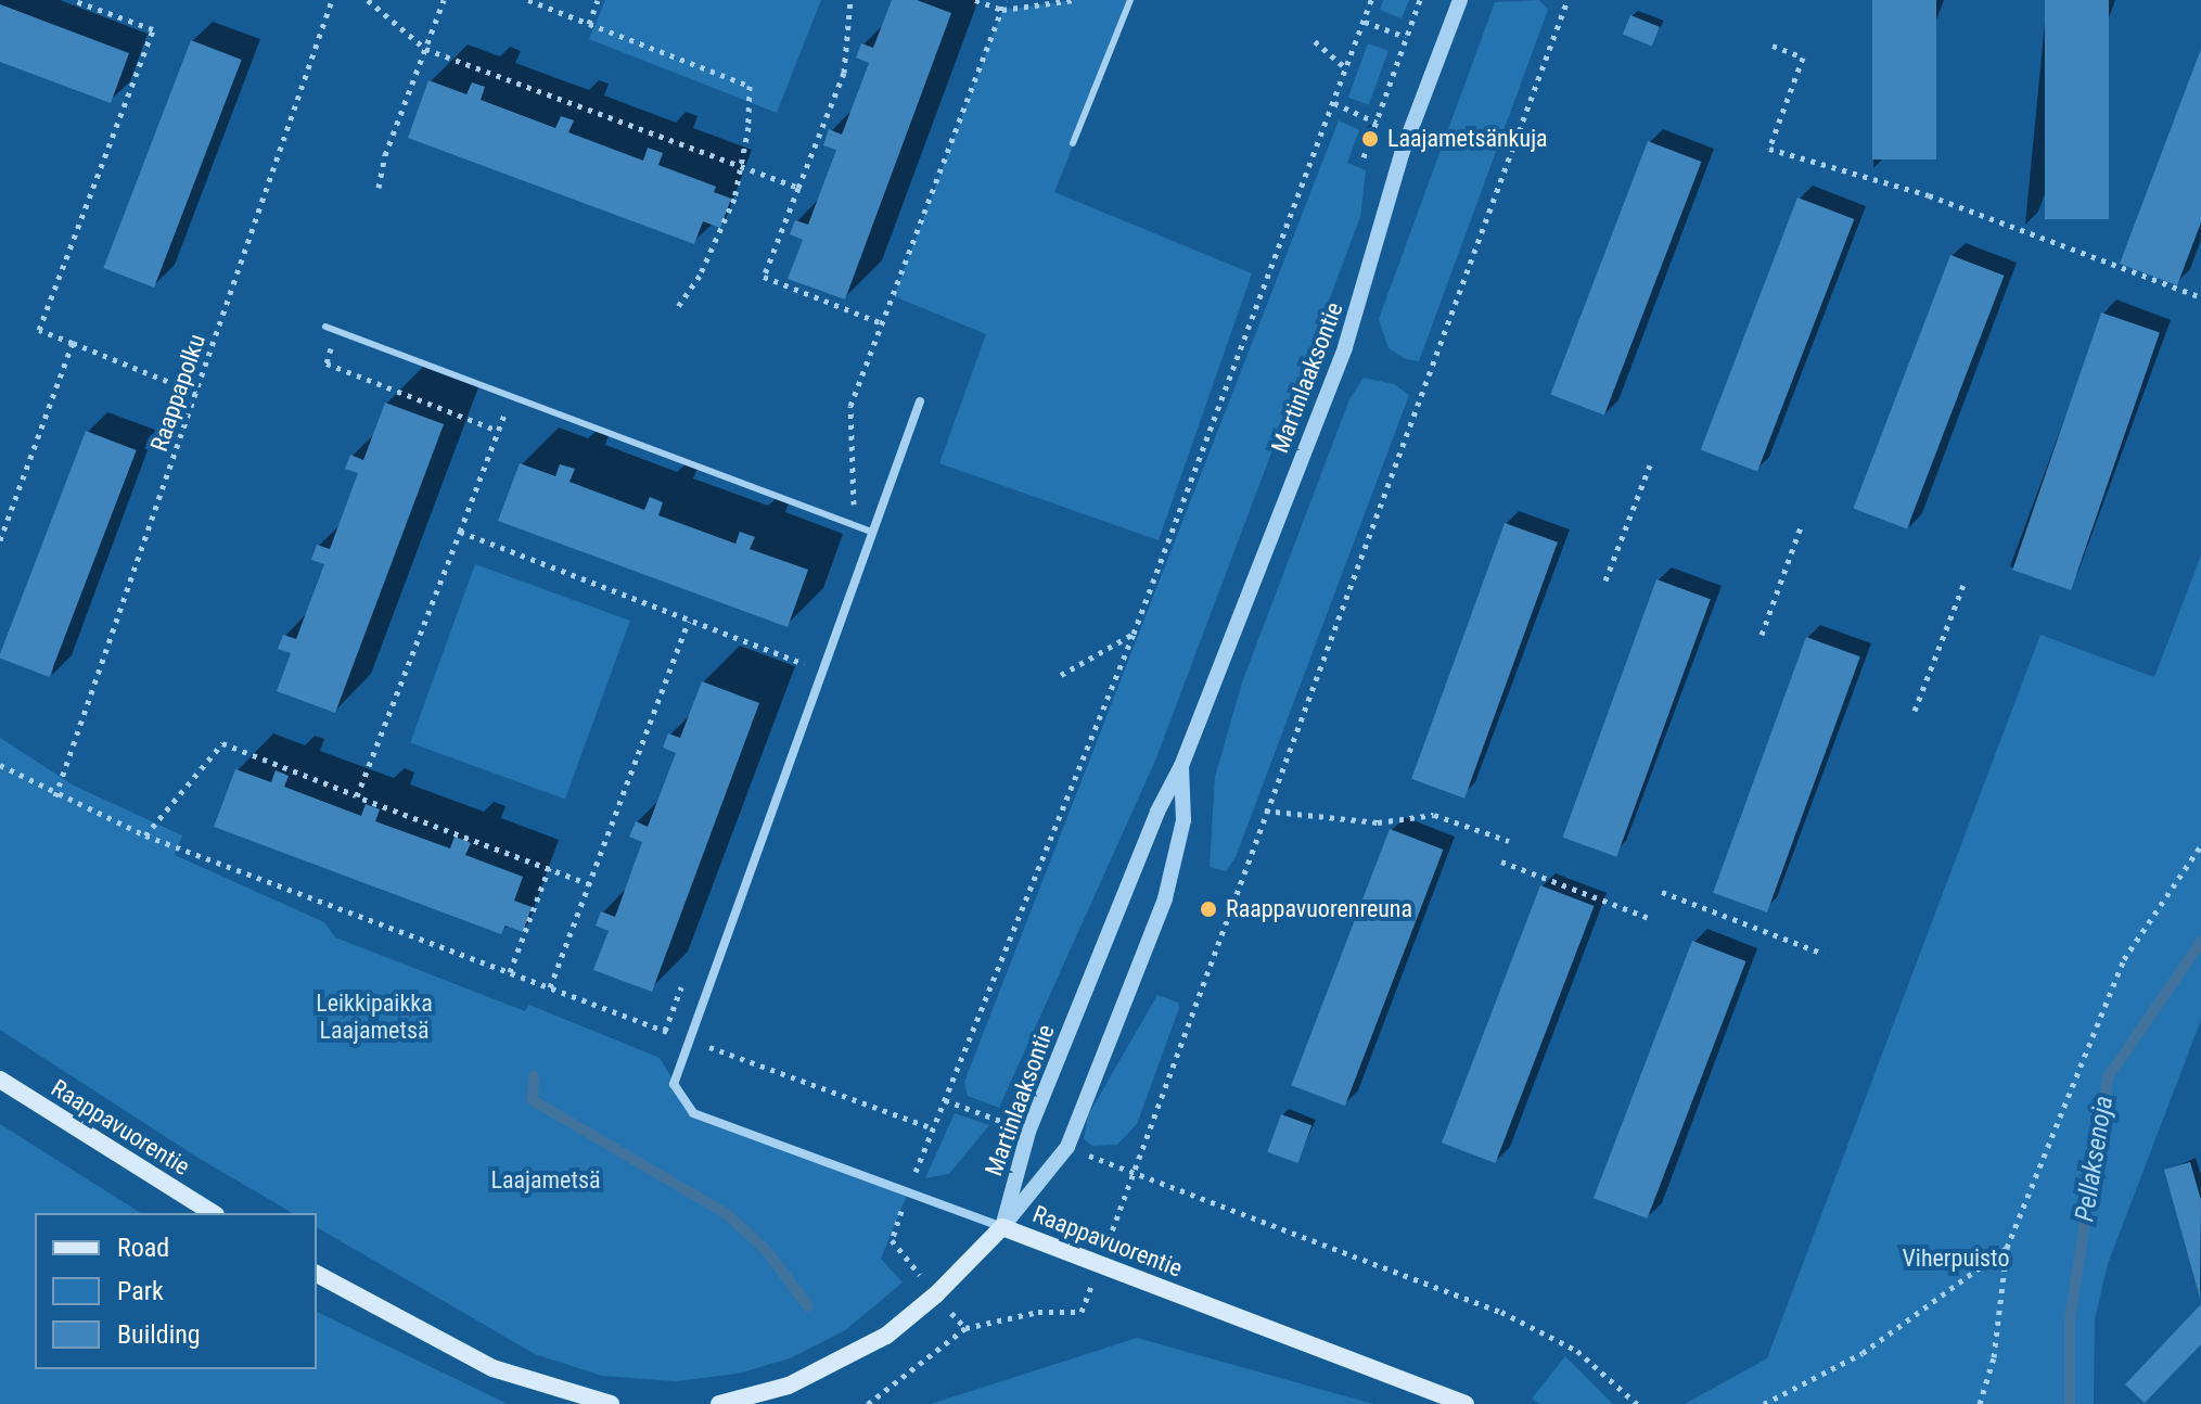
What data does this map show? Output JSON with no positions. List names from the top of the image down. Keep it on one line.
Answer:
{"streets":{"main road":["Raappavuorentie"],"street":["Martinlaaksontie"],"path":["Raappapolku"]},"crossings":[["Martinlaaksontie","Raappavuorentie"]],"water":["Pellaksenoja"],"parks":["Leikkipaikka Laajametsä","Laajametsä","Viherpuisto"],"places":["Laajametsänkuja","Raappavuorenreuna"],"legend":["Road","Park","Building"]}
